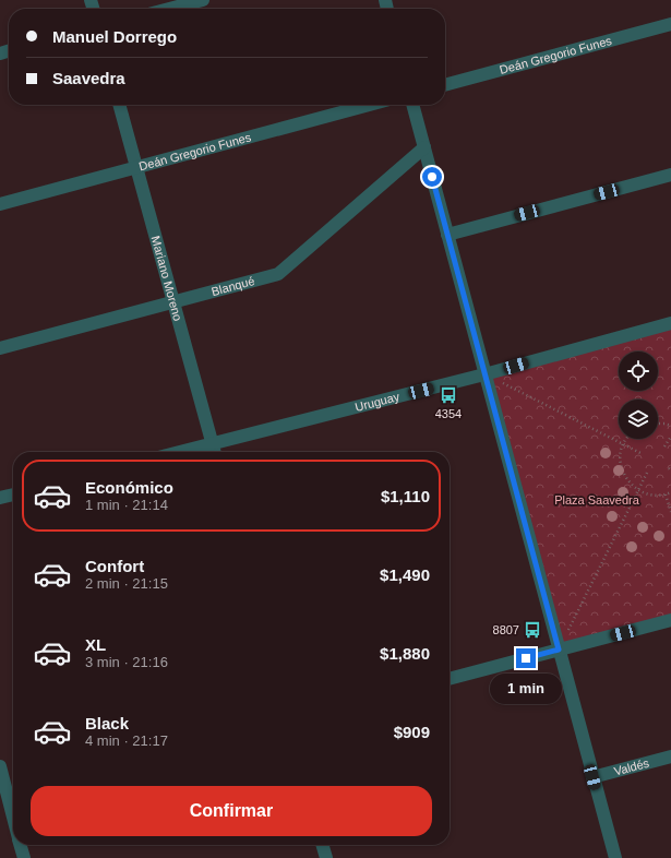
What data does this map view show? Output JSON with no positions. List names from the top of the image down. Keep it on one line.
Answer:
{"streets":{"street":["Deán Gregorio Funes","Mariano Moreno","Blanqué","Uruguay","Valdés"]},"crossings":[["Deán Gregorio Funes","Mariano Moreno"],["Mariano Moreno","Blanqué"],["Mariano Moreno","Uruguay"]],"parks":["Plaza Saavedra"],"places":{"bus stop":["4354","8807"]},"page":{"banner":["Manuel Dorrego","Saavedra"],"list":[{"name":"Económico","note":"1 min · 21:14","value":"$1,110"},{"name":"Confort","note":"2 min · 21:15","value":"$1,490"},{"name":"XL","note":"3 min · 21:16","value":"$1,880"},{"name":"Black","note":"4 min · 21:17","value":"$909"}],"bubble":"1 min","buttons":"Confirmar"}}
